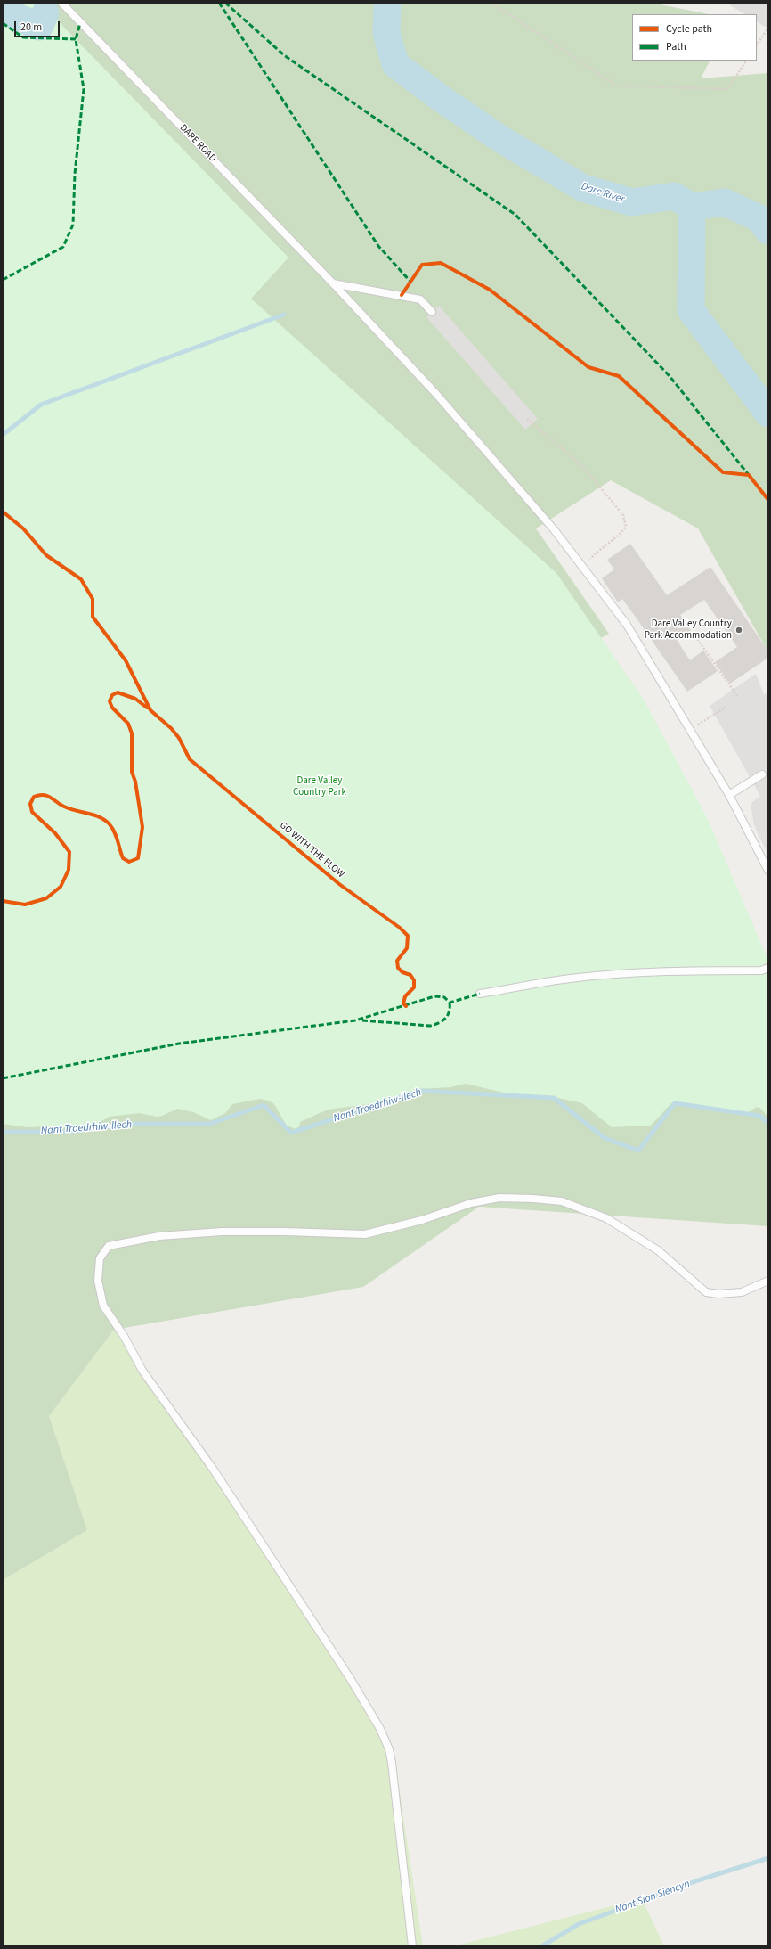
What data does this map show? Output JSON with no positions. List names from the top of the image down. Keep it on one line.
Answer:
{"streets":{"lane":["DARE ROAD"],"cycle path":["GO WITH THE FLOW"]},"water":["Dare River","Nant Troedrhiw-llech","Nant Sion Siencyn"],"parks":["Dare Valley Country Park"],"places":["Dare Valley Country Park Accommodation"],"legend":["Cycle path","Path"],"scale_bar":"20 m"}
